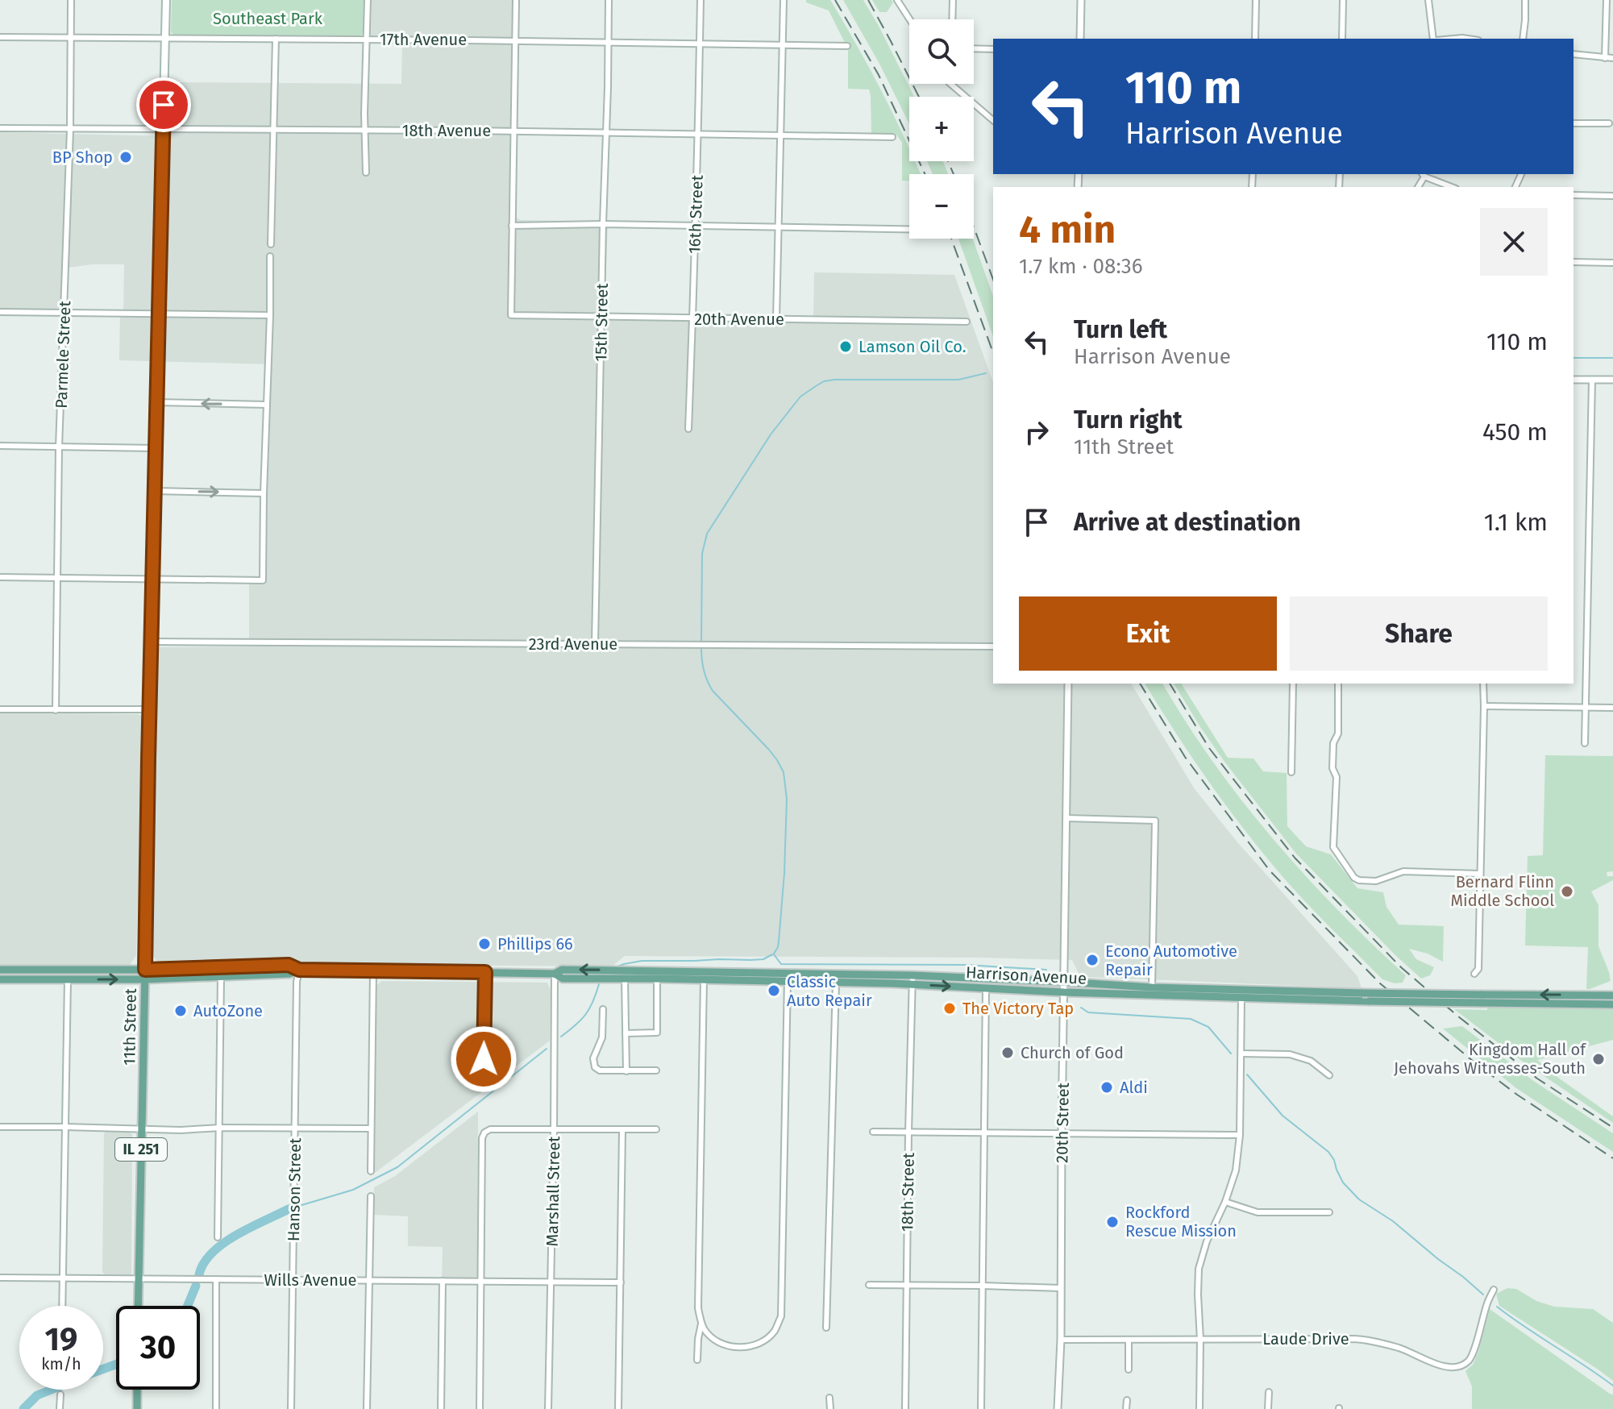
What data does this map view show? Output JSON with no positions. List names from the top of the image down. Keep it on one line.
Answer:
{"streets":{"main road":["Harrison Avenue","11th Street","IL 251"],"street":["17th Avenue","18th Avenue","16th Street","20th Avenue","15th Street","Parmele Street","23rd Avenue","20th Street","Hanson Street","Marshall Street","18th Street","Wills Avenue","Laude Drive"]},"crossings":[["17th Avenue","16th Street"],["17th Avenue","15th Street"],["17th Avenue","Parmele Street"],["17th Avenue","11th Street"],["18th Avenue","16th Street"],["18th Avenue","15th Street"],["18th Avenue","Parmele Street"],["18th Avenue","11th Street"],["16th Street","20th Avenue"],["20th Avenue","15th Street"],["15th Street","23rd Avenue"],["23rd Avenue","11th Street"],["Harrison Avenue","11th Street"],["Harrison Avenue","20th Street"],["Harrison Avenue","Hanson Street"],["Harrison Avenue","Marshall Street"],["Harrison Avenue","18th Street"],["11th Street","Wills Avenue"],["20th Street","Laude Drive"],["Hanson Street","Wills Avenue"],["Marshall Street","Wills Avenue"]],"parks":["Southeast Park"],"places":["BP Shop","Lamson Oil Co.","Bernard Flinn Middle School","Phillips 66","Econo Automotive Repair","Classic Auto Repair","The Victory Tap","AutoZone","Church of God","Kingdom Hall of Jehovahs Witnesses-South","Aldi","Rockford Rescue Mission"],"page":{"map_buttons":["+","−"],"turn":["110 m","Harrison Avenue"],"heading":["4 min","1.7 km · 08:36"],"list":[{"name":"Turn left","note":"Harrison Avenue","value":"110 m"},{"name":"Turn right","note":"11th Street","value":"450 m"},{"name":"Arrive at destination","value":"1.1 km"}],"buttons":["Exit","Share"],"speed":"19 km/h","limit":"30"}}
